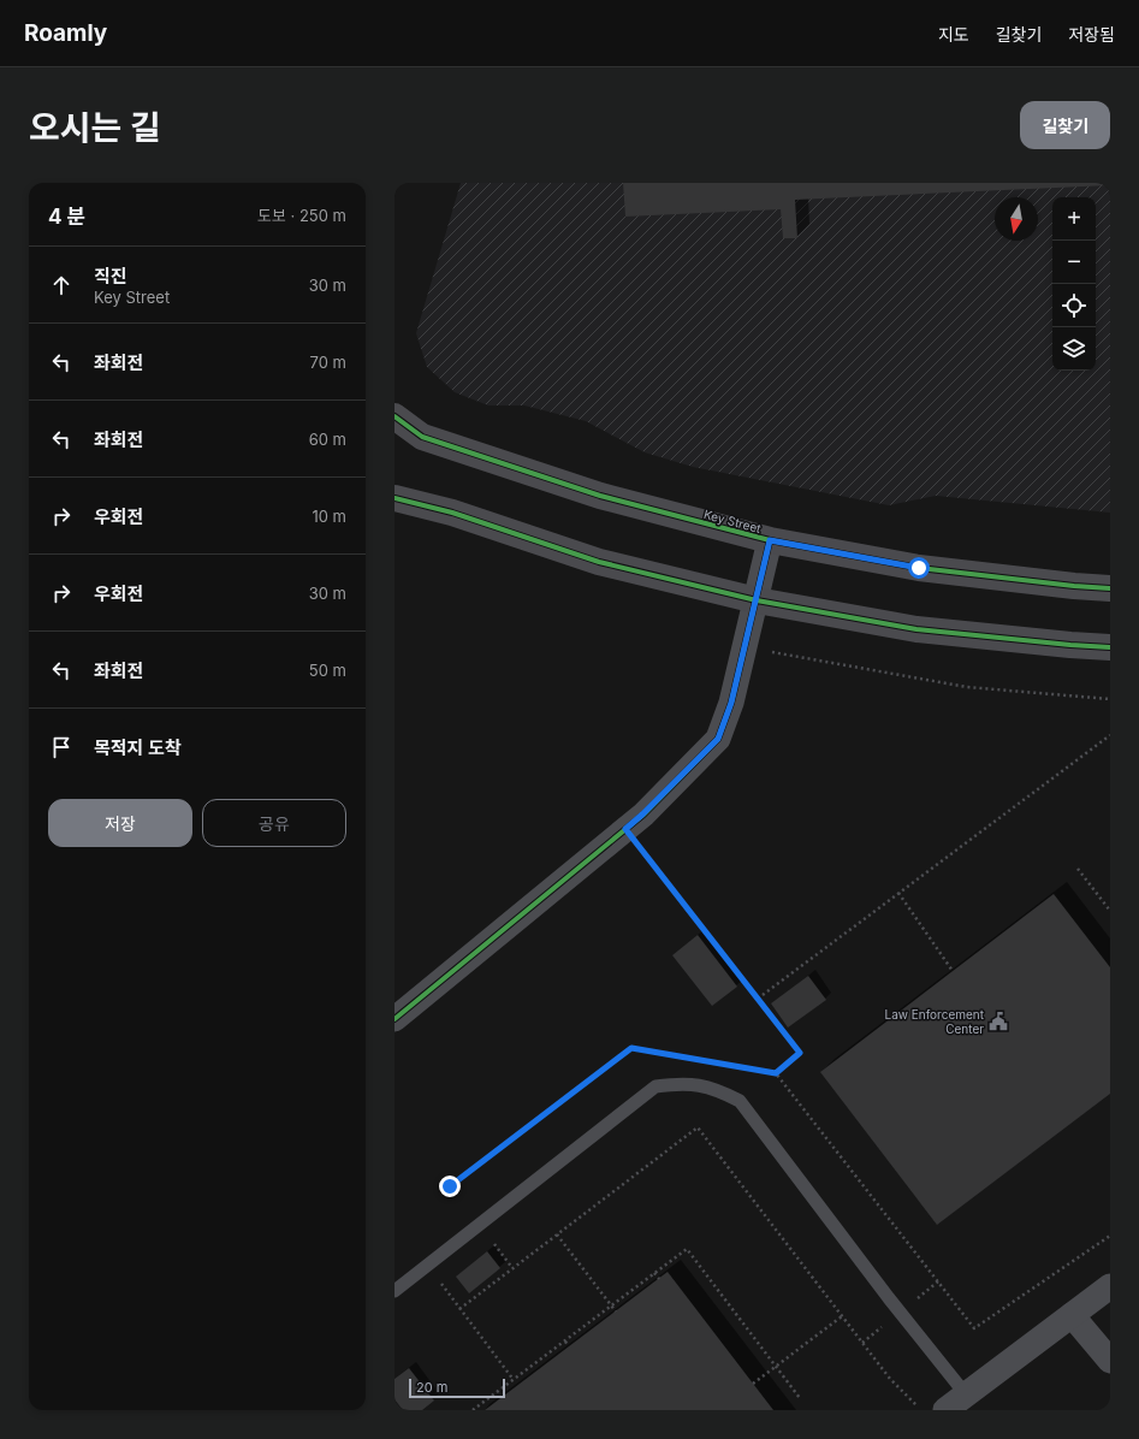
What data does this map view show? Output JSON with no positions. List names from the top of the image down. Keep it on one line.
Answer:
{"streets":{"main road":["Key Street"]},"places":{"public building":["Law Enforcement Center"]},"scale_bar":"20 m","north":"bottom","page":{"header":"Roamly","nav":["지도","길찾기","저장됨"],"title":"오시는 길","buttons":["길찾기",["저장","공유"]],"heading":["4 분","도보 · 250 m"],"map_buttons":["+","−"],"list":[["직진","Key Street","30 m"],["좌회전","70 m"],["좌회전","60 m"],["우회전","10 m"],["우회전","30 m"],["좌회전","50 m"],"목적지 도착"],"scale":"20 m"}}
